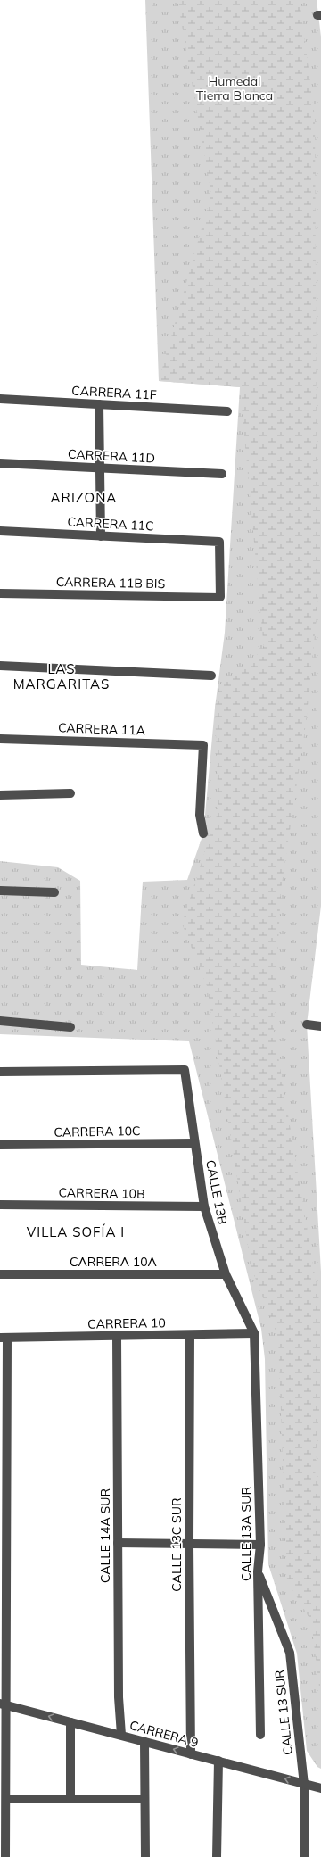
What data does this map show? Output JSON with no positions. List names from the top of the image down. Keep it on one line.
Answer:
{"streets":{"street":["CARRERA 11F","CARRERA 11D","CARRERA 11C","CARRERA 11B BIS","CARRERA 11A","CARRERA 10C","CALLE 13B","CARRERA 10B","CARRERA 10A","CARRERA 10","CALLE 13A SUR","CALLE 14A SUR","CALLE 13C SUR","CALLE 13 SUR","CARRERA 9"]},"crossings":[["CARRERA 11C","CARRERA 11B BIS"],["CARRERA 10C","CALLE 13B"],["CALLE 13B","CARRERA 10B"],["CALLE 13B","CARRERA 10A"],["CALLE 13B","CARRERA 10"],["CALLE 13B","CALLE 13A SUR"],["CARRERA 10","CALLE 13A SUR"],["CARRERA 10","CALLE 14A SUR"],["CARRERA 10","CALLE 13C SUR"],["CALLE 13A SUR","CALLE 13 SUR"],["CALLE 14A SUR","CARRERA 9"],["CALLE 13C SUR","CARRERA 9"],["CALLE 13 SUR","CARRERA 9"]],"one_way":["CARRERA 9"],"districts":["ARIZONA","LAS MARGARITAS","VILLA SOFÍA I"],"parks":["Humedal Tierra Blanca"]}
